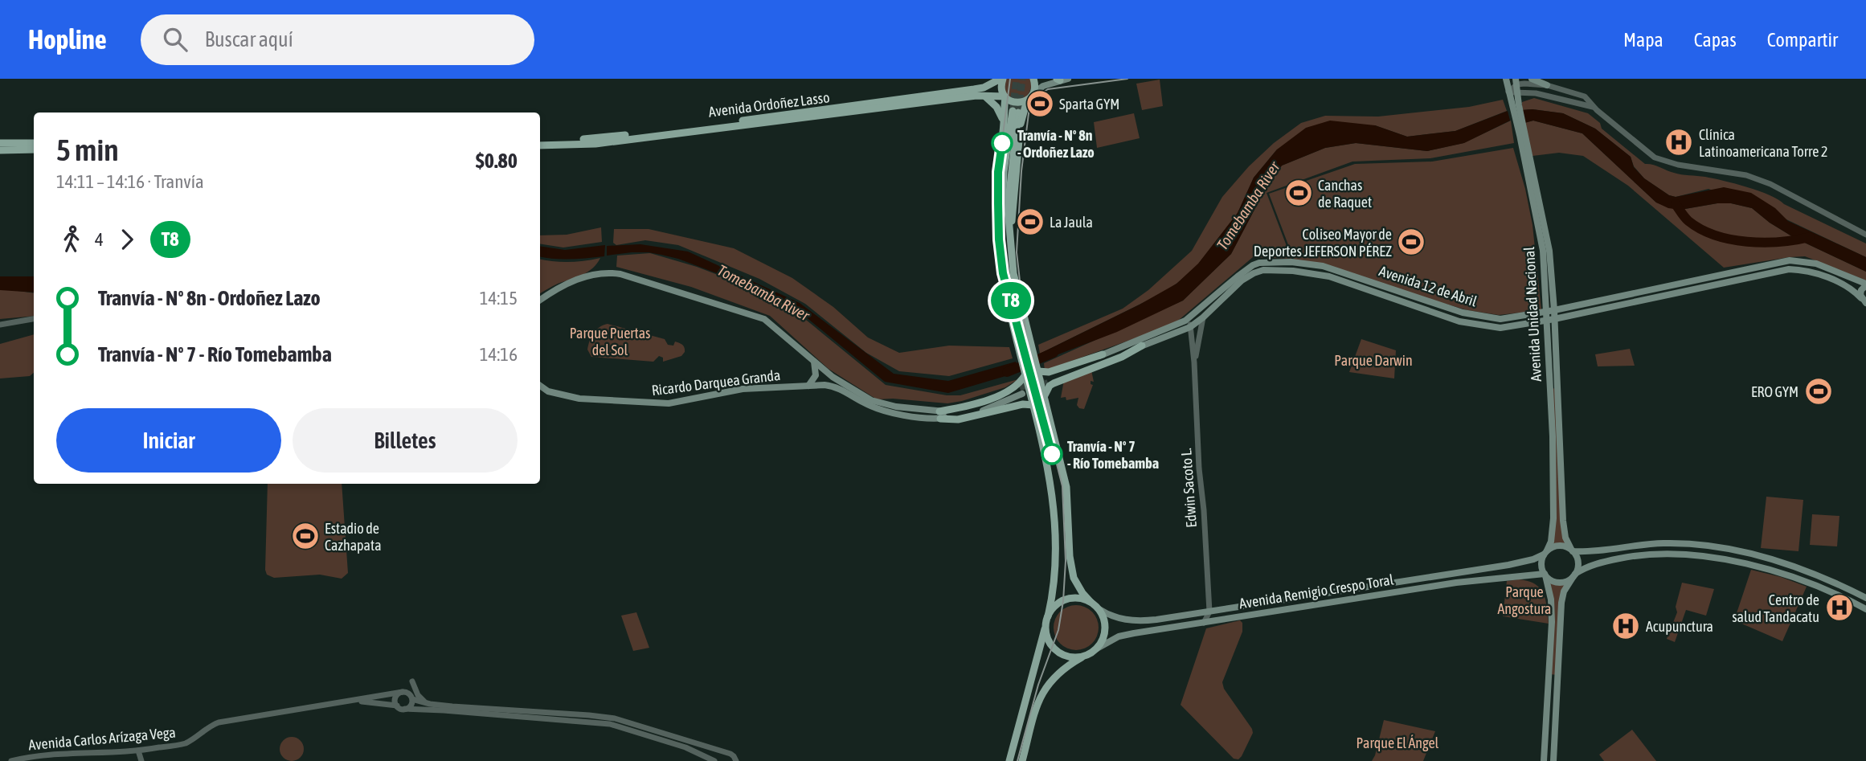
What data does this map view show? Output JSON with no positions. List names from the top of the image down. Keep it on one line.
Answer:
{"streets":{"main road":["Avenida Ordoñez Lasso","Avenida 12 de Abril","Avenida Unidad Nacional","Ricardo Darquea Granda","Avenida Remigio Crespo Toral"],"street":["Edwin Sacoto L.","Avenida Carlos Arízaga Vega"]},"crossings":[["Avenida 12 de Abril","Avenida Unidad Nacional"],["Avenida 12 de Abril","Edwin Sacoto L."],["Avenida Unidad Nacional","Avenida Remigio Crespo Toral"],["Edwin Sacoto L.","Avenida Remigio Crespo Toral"]],"water":["Tomebamba River"],"parks":["Parque Puertas del Sol","Parque Darwin","Parque Angostura","Parque El Ángel"],"places":{"sports":["Sparta GYM","Canchas de Raquet","La Jaula","Coliseo Mayor de Deportes JEFERSON PÉREZ","ERO GYM","Estadio de Cazhapata"],"hospital":["Clínica Latinoamericana Torre 2","Centro de salud Tandacatu","Acupunctura"],"other":["Tranvía - Nº 8n - Ordoñez Lazo","Tranvía - Nº 7 - Río Tomebamba"]},"lines":["tram line T8"],"page":{"header":"Hopline","search":"Buscar aquí","nav":["Mapa","Capas","Compartir"],"on_map":"T8","heading":["5 min","14:11 – 14:16 · Tranvía","$0.80"],"legs":["4","T8"],"list":[{"name":"Tranvía - Nº 8n - Ordoñez Lazo","value":"14:15"},{"name":"Tranvía - Nº 7 - Río Tomebamba","value":"14:16"}],"buttons":["Iniciar","Billetes"]}}
